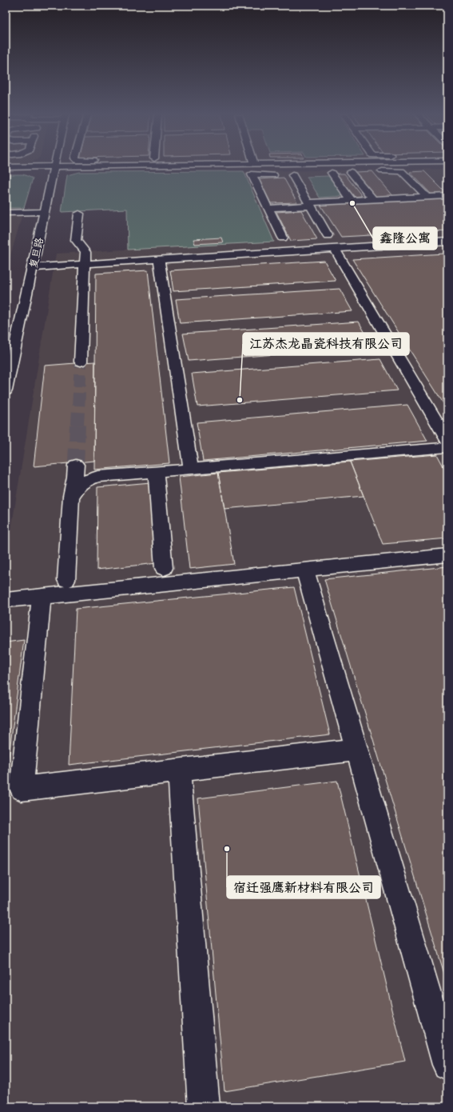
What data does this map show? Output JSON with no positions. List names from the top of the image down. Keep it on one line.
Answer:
{"streets":{"street":["复旦路"]},"places":["鑫隆公寓","江苏杰龙晶瓷科技有限公司","宿迁强鹰新材料有限公司"]}
